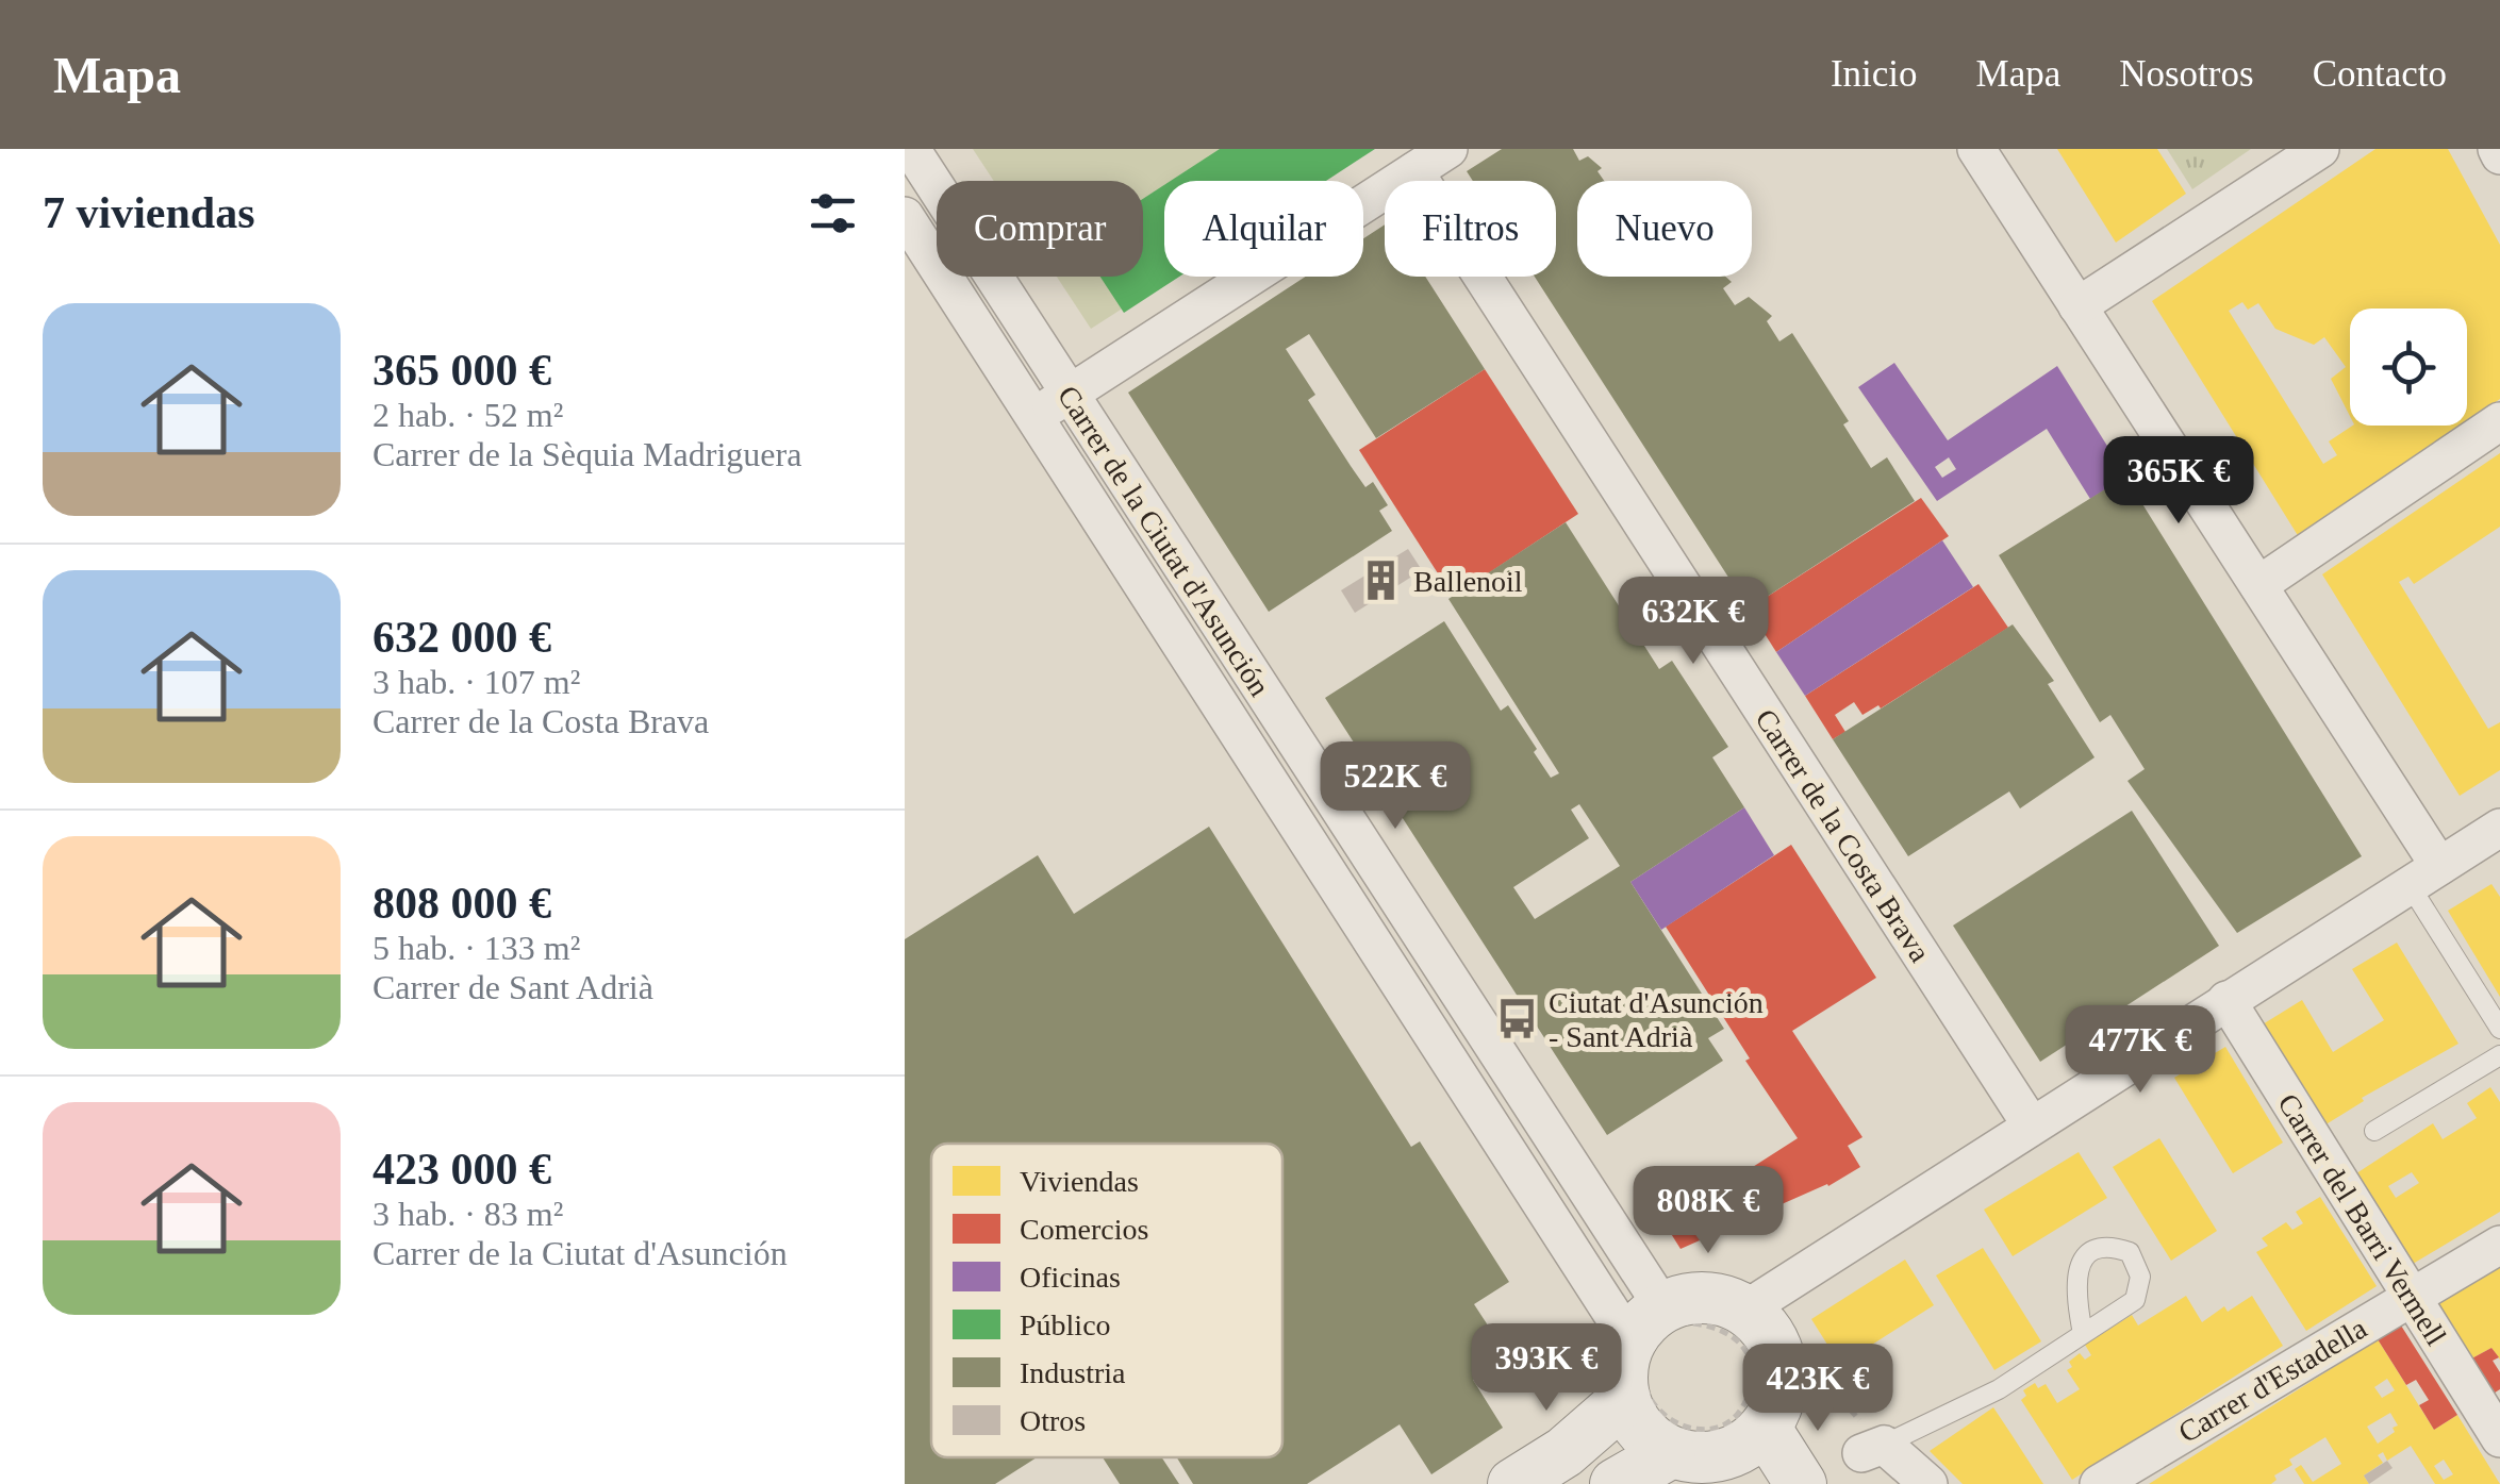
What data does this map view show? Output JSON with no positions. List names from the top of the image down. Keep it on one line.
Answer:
{"streets":{"street":["Carrer de la Ciutat d'Asunción","Carrer de la Costa Brava","Carrer del Barri Vermell","Carrer d'Estadella"]},"crossings":[["Carrer del Barri Vermell","Carrer d'Estadella"]],"places":{"building":["Ballenoil"],"bus stop":["Ciutat d'Asunción - Sant Adrià"]},"legend":["Viviendas","Comercios","Oficinas","Público","Industria","Otros"],"page":{"header":"Mapa","nav":["Inicio","Mapa","Nosotros","Contacto"],"heading":"7 viviendas","chip":["Comprar","Alquilar","Filtros","Nuevo"],"list":[{"name":"365 000 €","note":"2 hab. · 52 m² · Carrer de la Sèquia Madriguera"},{"name":"632 000 €","note":"3 hab. · 107 m² · Carrer de la Costa Brava"},{"name":"808 000 €","note":"5 hab. · 133 m² · Carrer de Sant Adrià"},{"name":"423 000 €","note":"3 hab. · 83 m² · Carrer de la Ciutat d'Asunción"}],"price":["365K €","632K €","522K €","477K €","808K €","393K €","423K €"]}}
